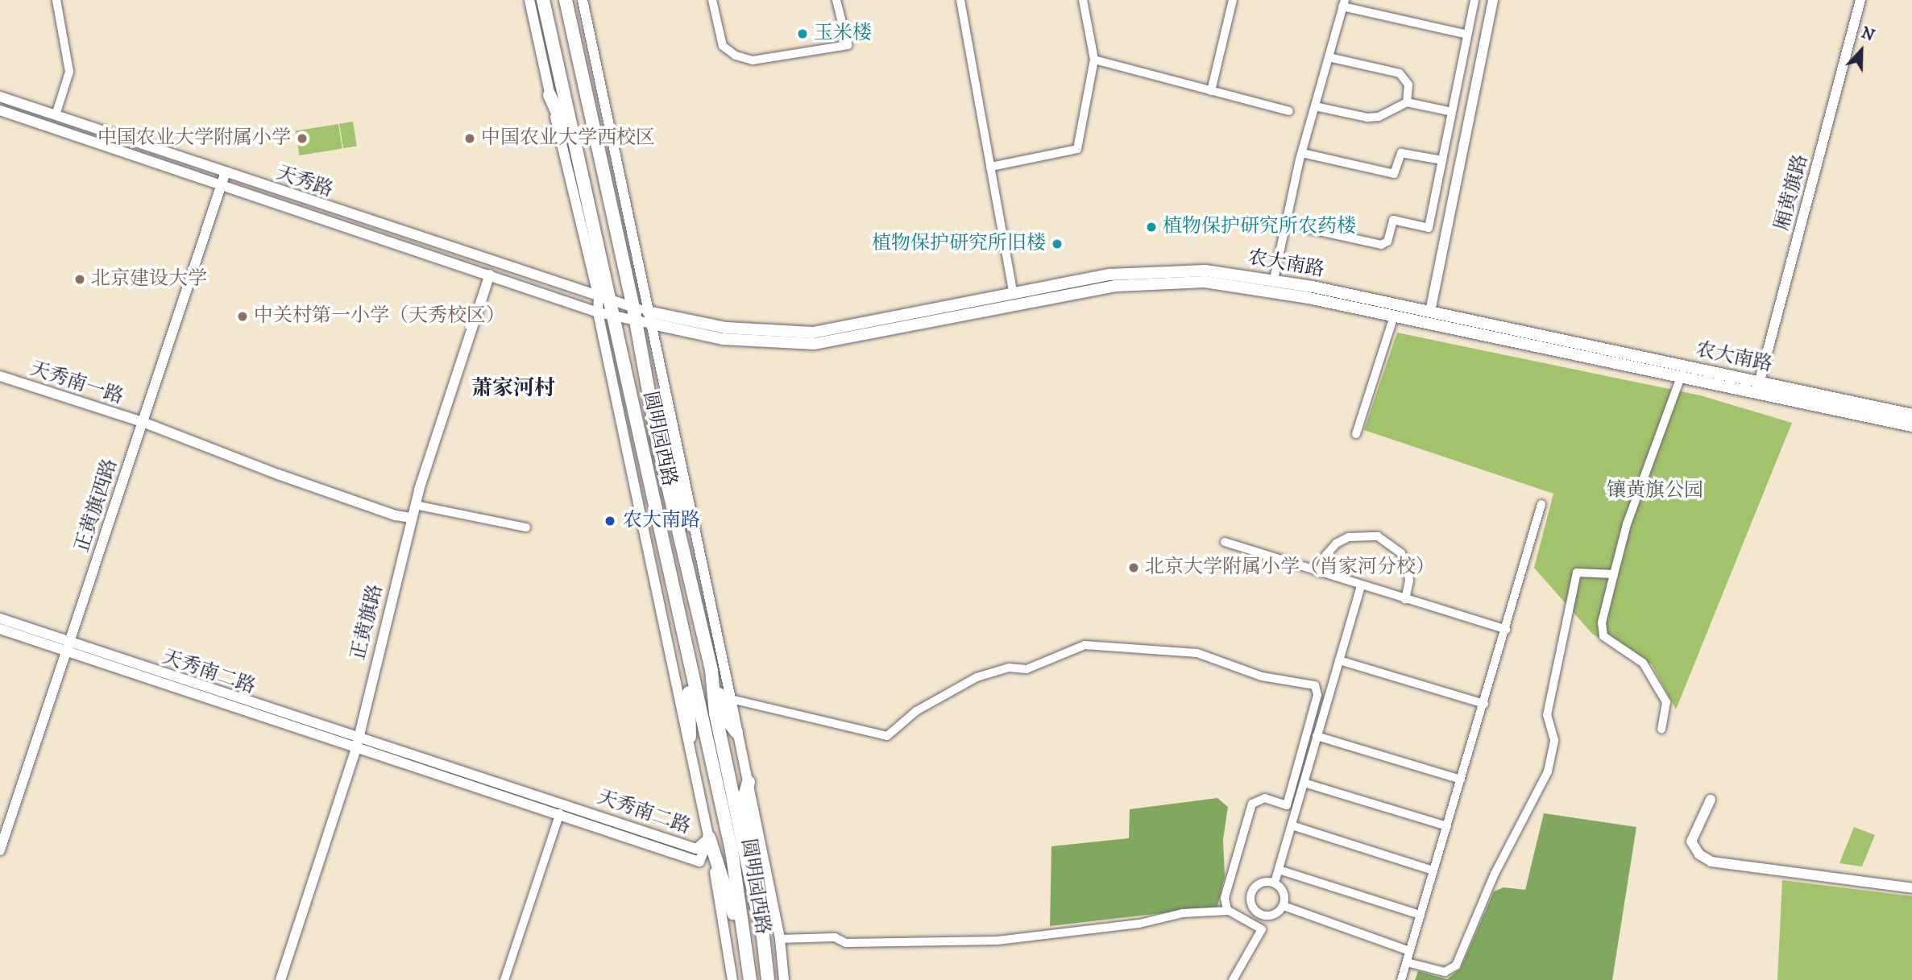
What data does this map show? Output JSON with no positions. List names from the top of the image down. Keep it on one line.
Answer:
{"streets":{"main road":["农大南路","圆明园西路"],"street":["天秀路","厢黄旗路","天秀南一路","正黄旗西路","正黄旗路","天秀南二路"]},"crossings":[["天秀路","圆明园西路"],["天秀路","正黄旗西路"],["天秀路","正黄旗路"],["厢黄旗路","农大南路"],["农大南路","圆明园西路"],["天秀南一路","正黄旗西路"],["天秀南一路","正黄旗路"],["圆明园西路","天秀南二路"],["正黄旗路","天秀南二路"]],"districts":["萧家河村"],"parks":["镶黄旗公园"],"places":["玉米楼","中国农业大学附属小学","中国农业大学西校区","植物保护研究所农药楼","植物保护研究所旧楼","北京建设大学","中关村第一小学（天秀校区）","农大南路","北京大学附属小学（肖家河分校）"],"north":"top"}
